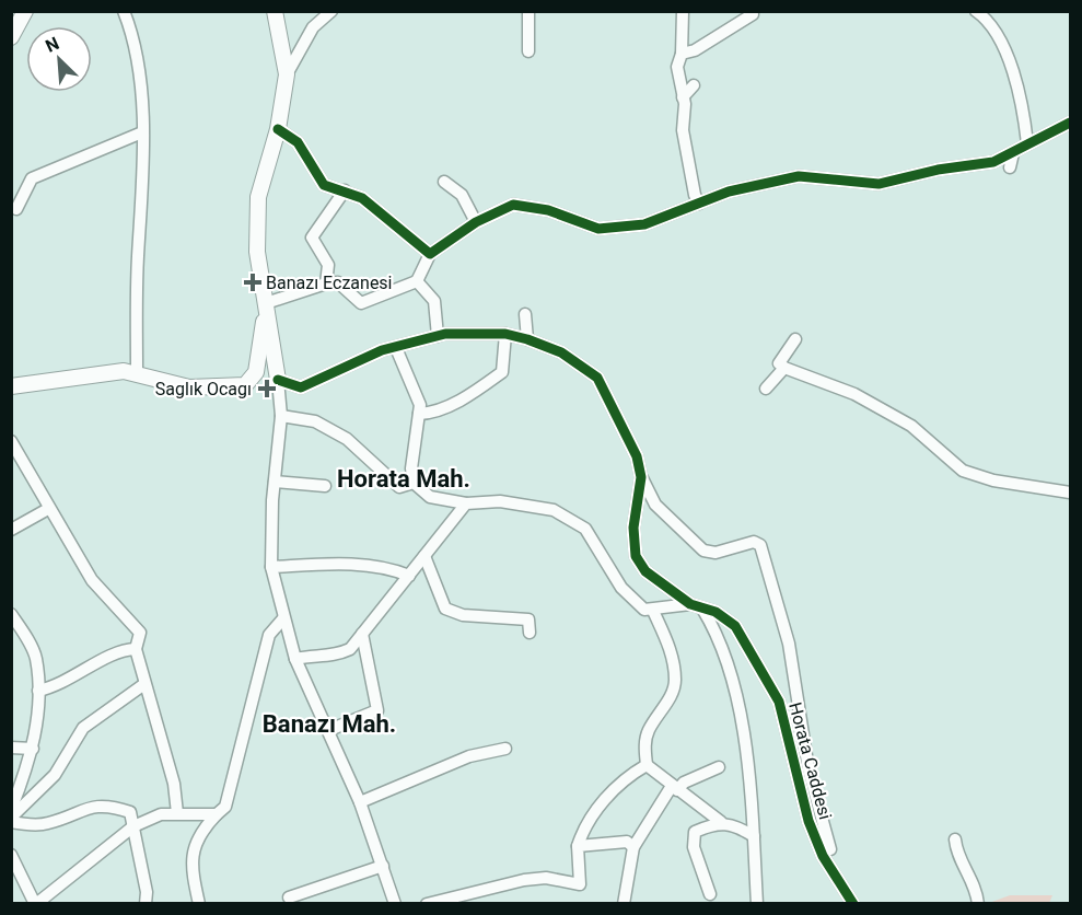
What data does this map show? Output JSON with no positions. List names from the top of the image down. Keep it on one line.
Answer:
{"streets":{"street":["Horata Caddesi"]},"districts":["Horata Mah.","Banazı Mah."],"places":{"health":["Banazı Eczanesi","Saglık Ocagı"]},"north":"top left"}
